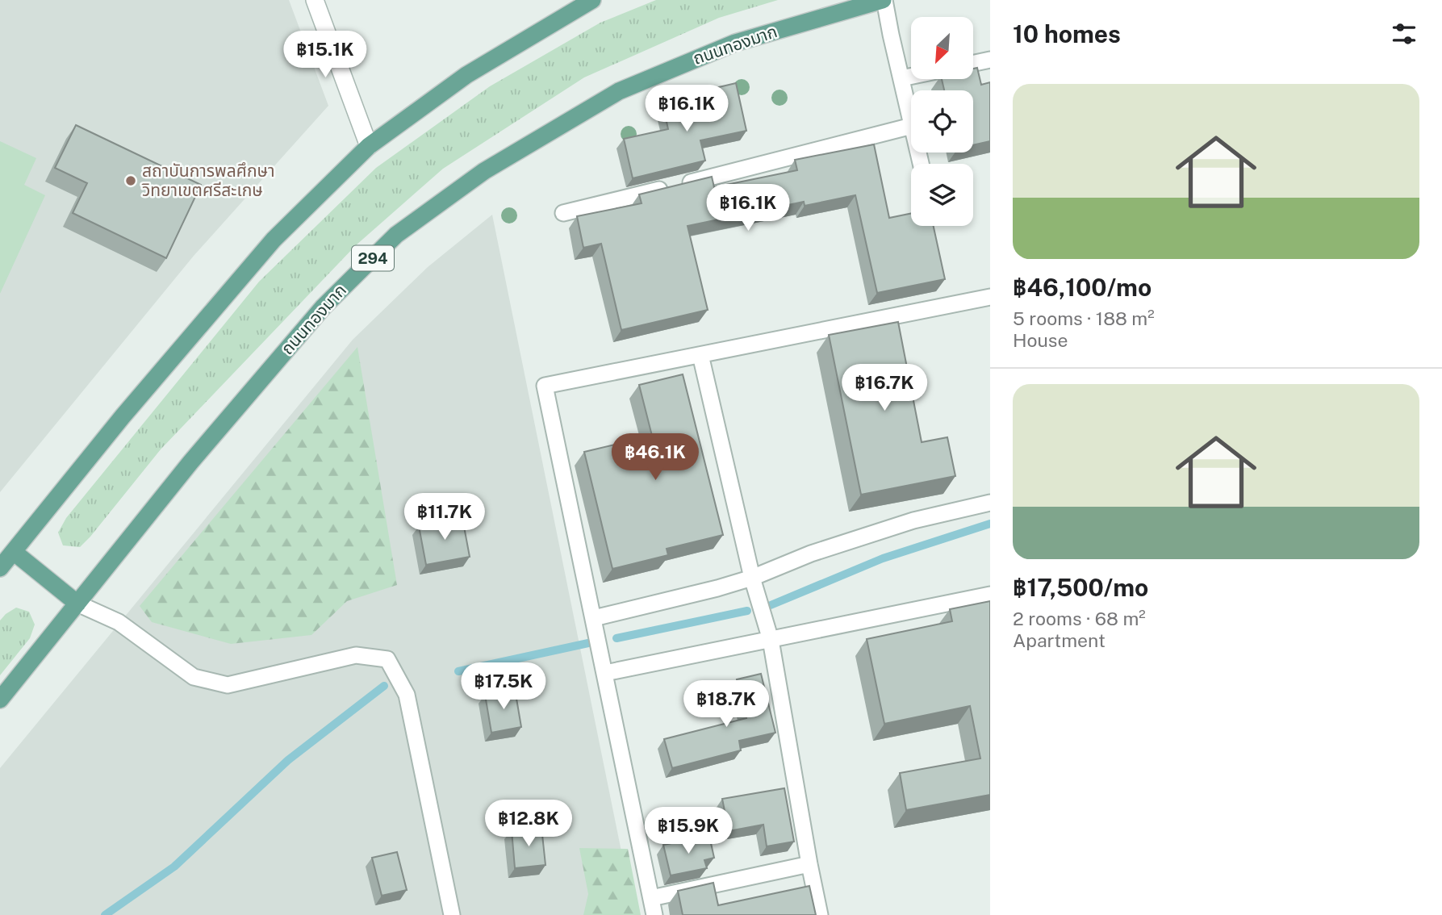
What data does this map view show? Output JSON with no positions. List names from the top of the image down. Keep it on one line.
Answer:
{"streets":{"main road":["ถนนทองมาก","294"]},"places":["สถาบันการพลศึกษา วิทยาเขตศรีสะเกษ"],"north":"bottom left","page":{"heading":"10 homes","price":["฿15.1K","฿16.1K","฿16.1K","฿16.7K","฿46.1K","฿11.7K","฿17.5K","฿18.7K","฿12.8K","฿15.9K"],"list":[{"name":"฿46,100/mo","note":"5 rooms · 188 m² · House"},{"name":"฿17,500/mo","note":"2 rooms · 68 m² · Apartment"}]}}
